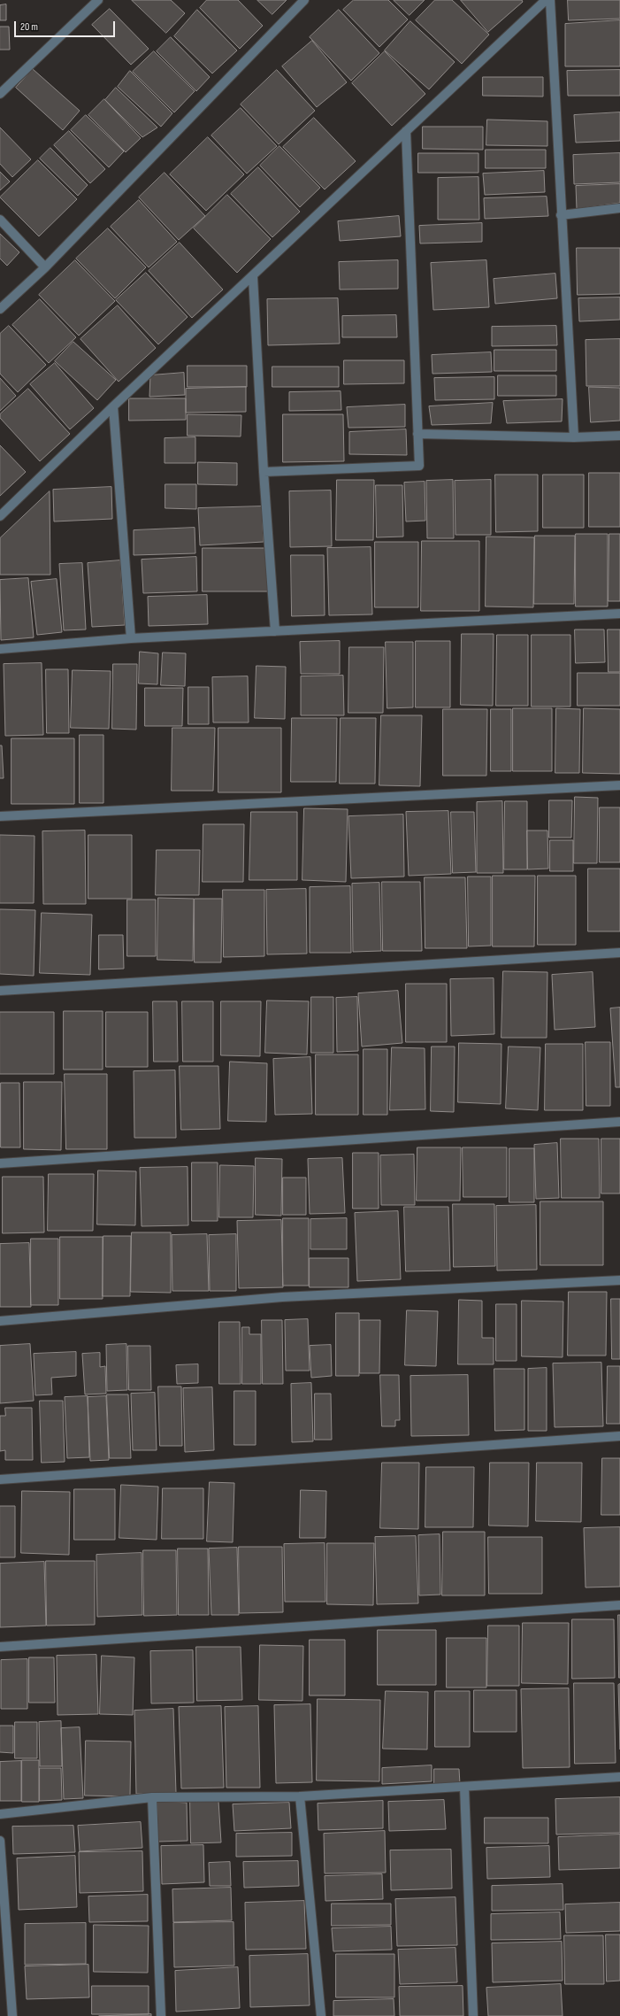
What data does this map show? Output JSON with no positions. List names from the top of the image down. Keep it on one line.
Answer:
{"scale_bar":"20 m"}
